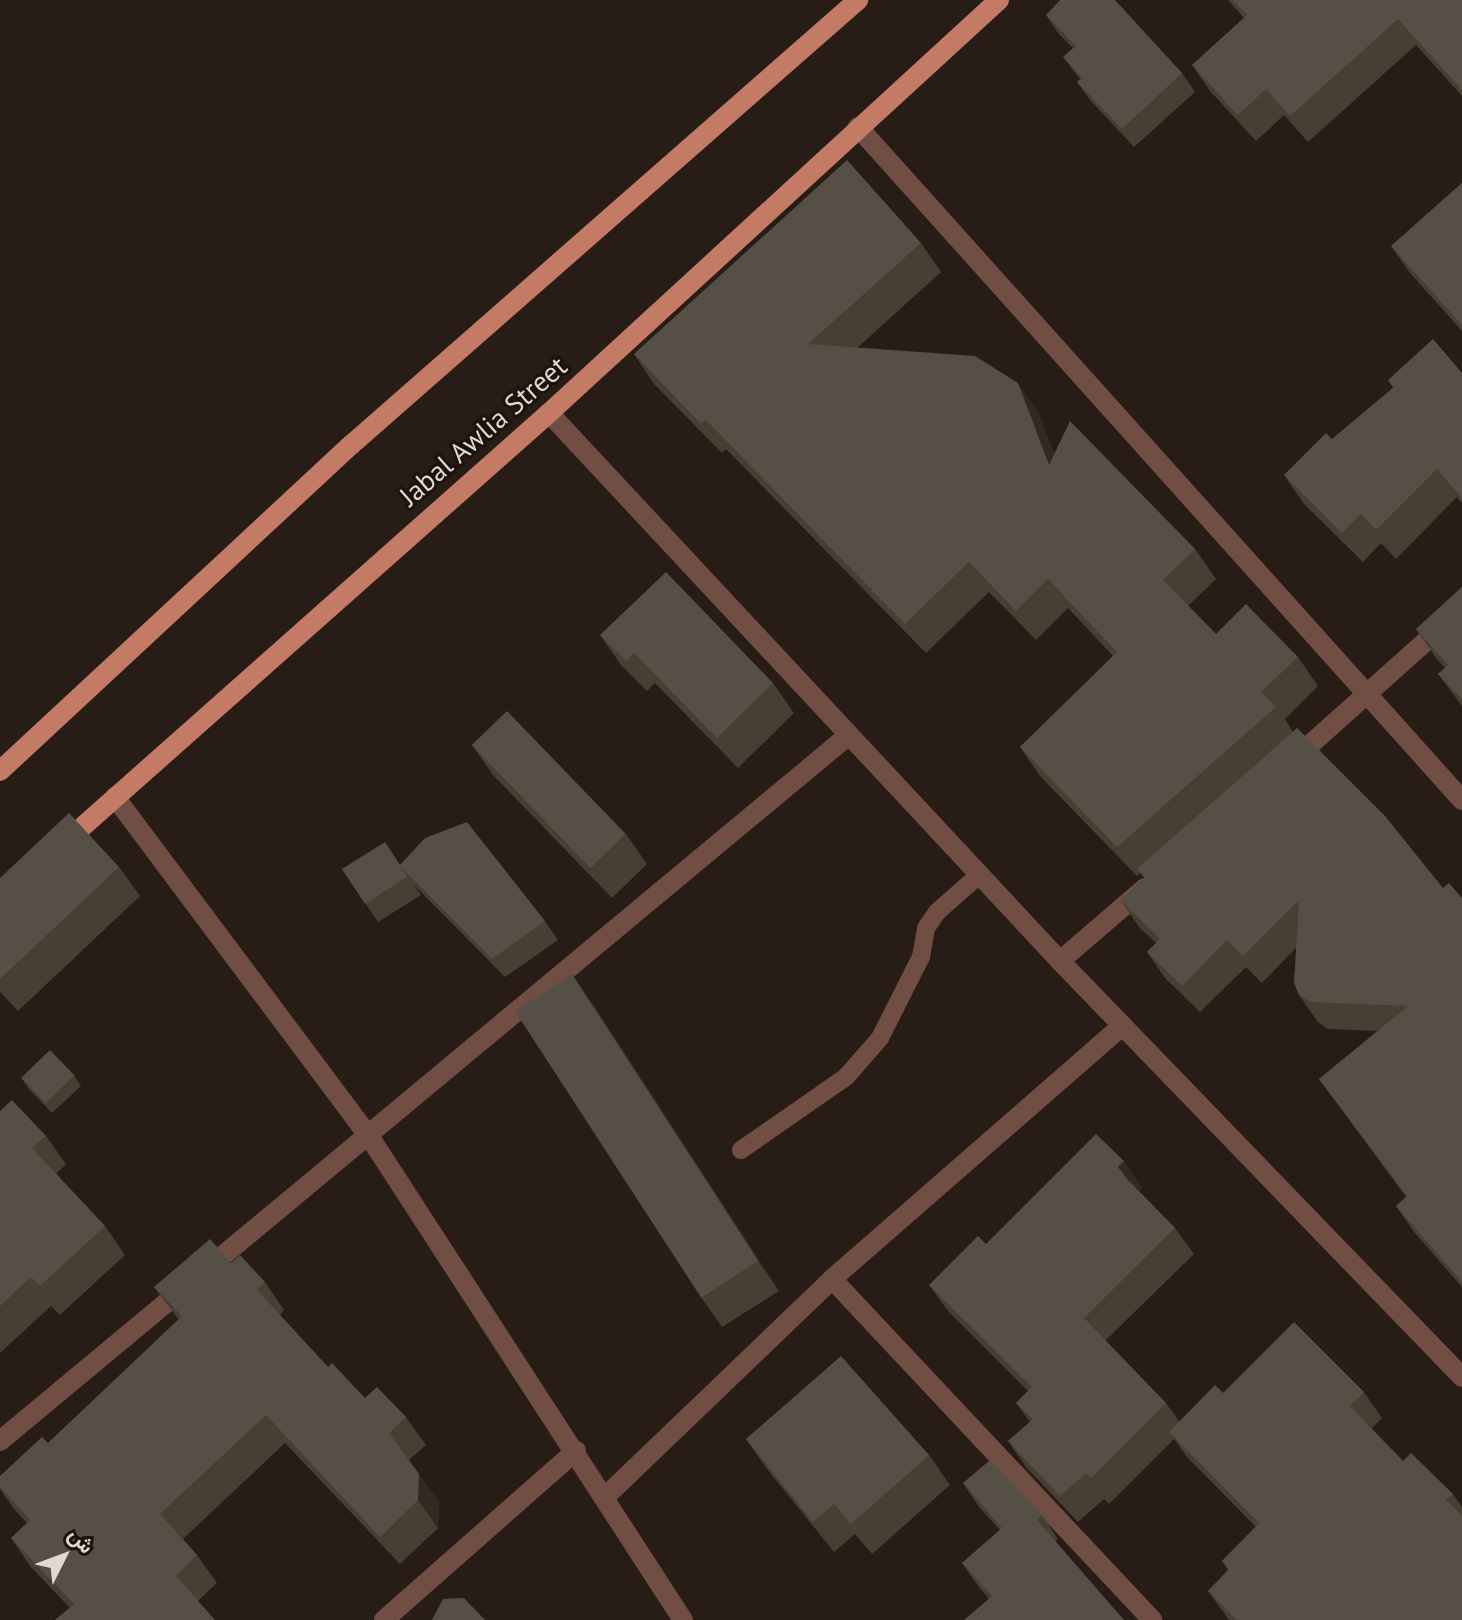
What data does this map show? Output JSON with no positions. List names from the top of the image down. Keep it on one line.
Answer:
{"streets":{"main road":["Jabal Awlia Street"]},"north":"top right"}
